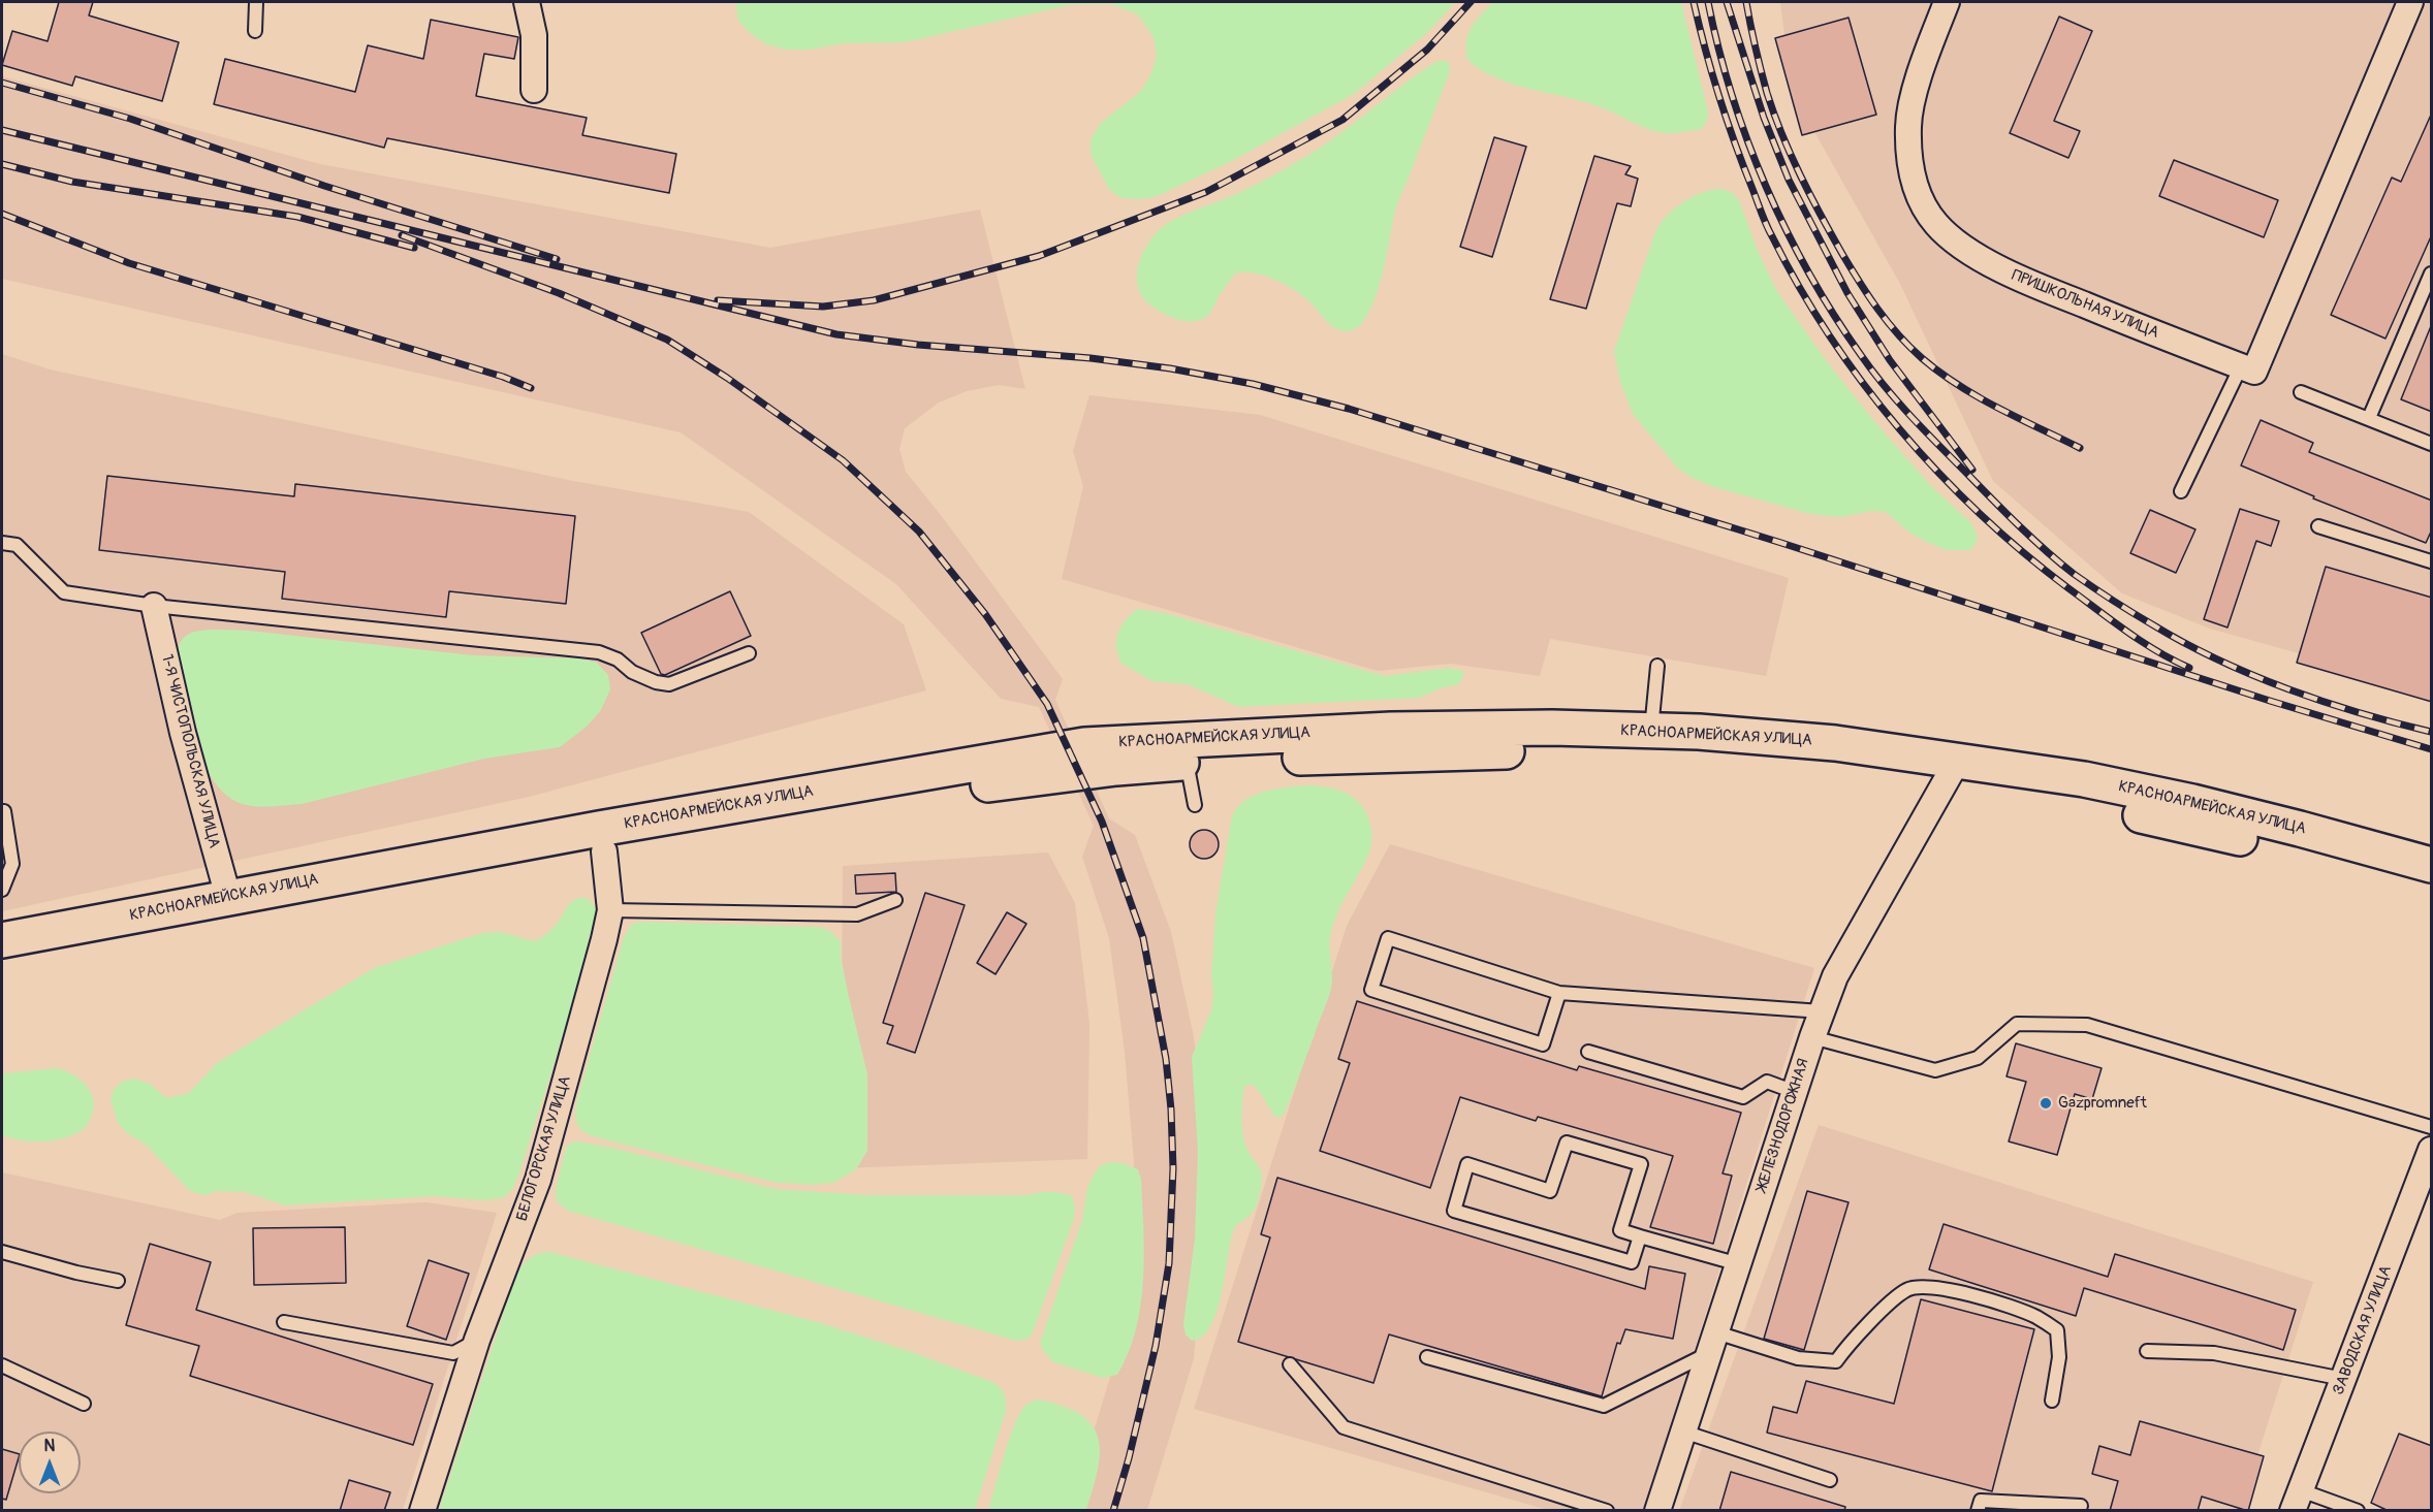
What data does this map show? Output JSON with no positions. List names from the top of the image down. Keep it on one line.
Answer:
{"streets":{"main road":["КРАСНОАРМЕЙСКАЯ УЛИЦА"],"street":["ПРИШКОЛЬНАЯ УЛИЦА","1-Я ЧИСТОПОЛЬСКАЯ УЛИЦА","ЖЕЛЕЗНОДОРОЖНАЯ","БЕЛОГОРСКАЯ УЛИЦА","ЗАВОДСКАЯ УЛИЦА"]},"crossings":[["КРАСНОАРМЕЙСКАЯ УЛИЦА","1-Я ЧИСТОПОЛЬСКАЯ УЛИЦА"],["КРАСНОАРМЕЙСКАЯ УЛИЦА","ЖЕЛЕЗНОДОРОЖНАЯ"],["КРАСНОАРМЕЙСКАЯ УЛИЦА","БЕЛОГОРСКАЯ УЛИЦА"]],"places":["Gazpromneft"],"north":"top"}
